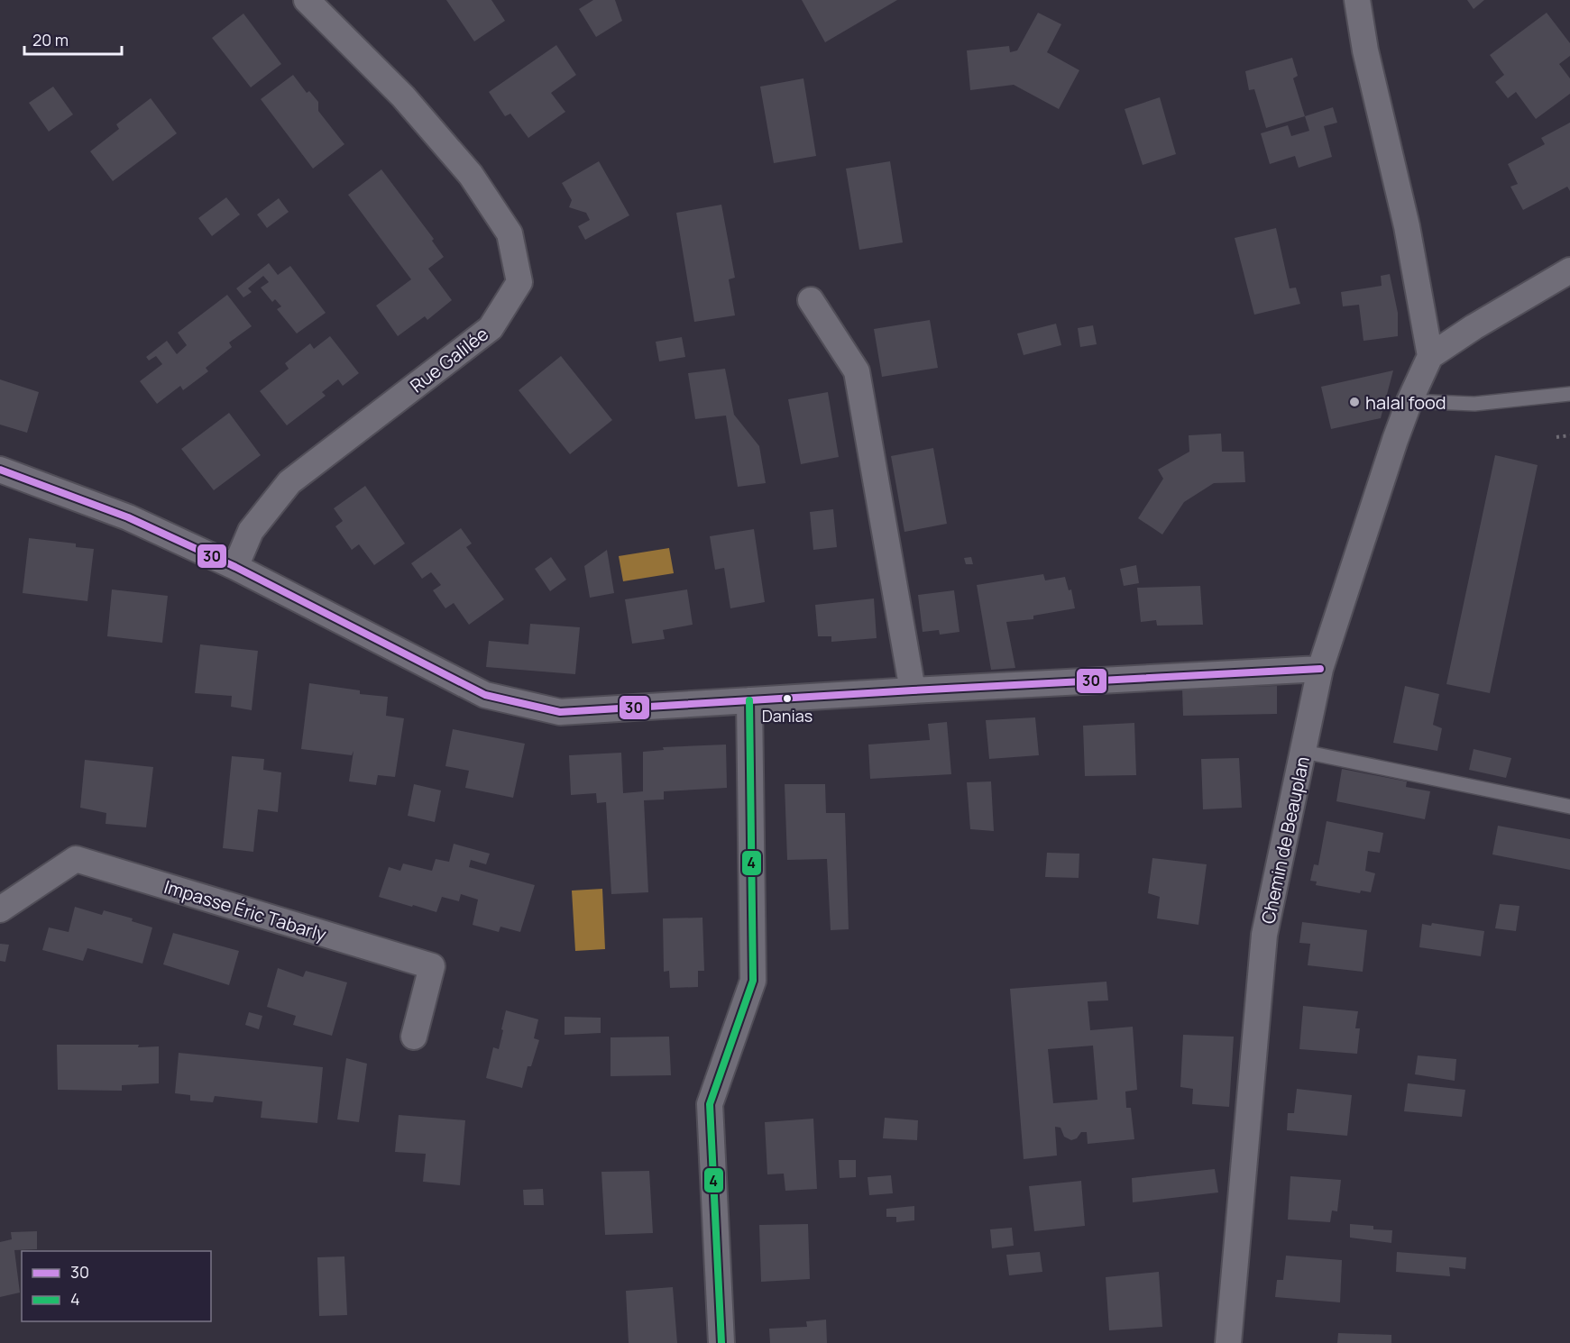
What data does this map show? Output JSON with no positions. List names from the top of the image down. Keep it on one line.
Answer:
{"streets":{"street":["Rue Galilée","Chemin de Beauplan","Impasse Éric Tabarly"]},"places":["halal food","Danias"],"lines":["transit line 30","transit line 4"],"legend":["30","4"],"scale_bar":"20 m"}
